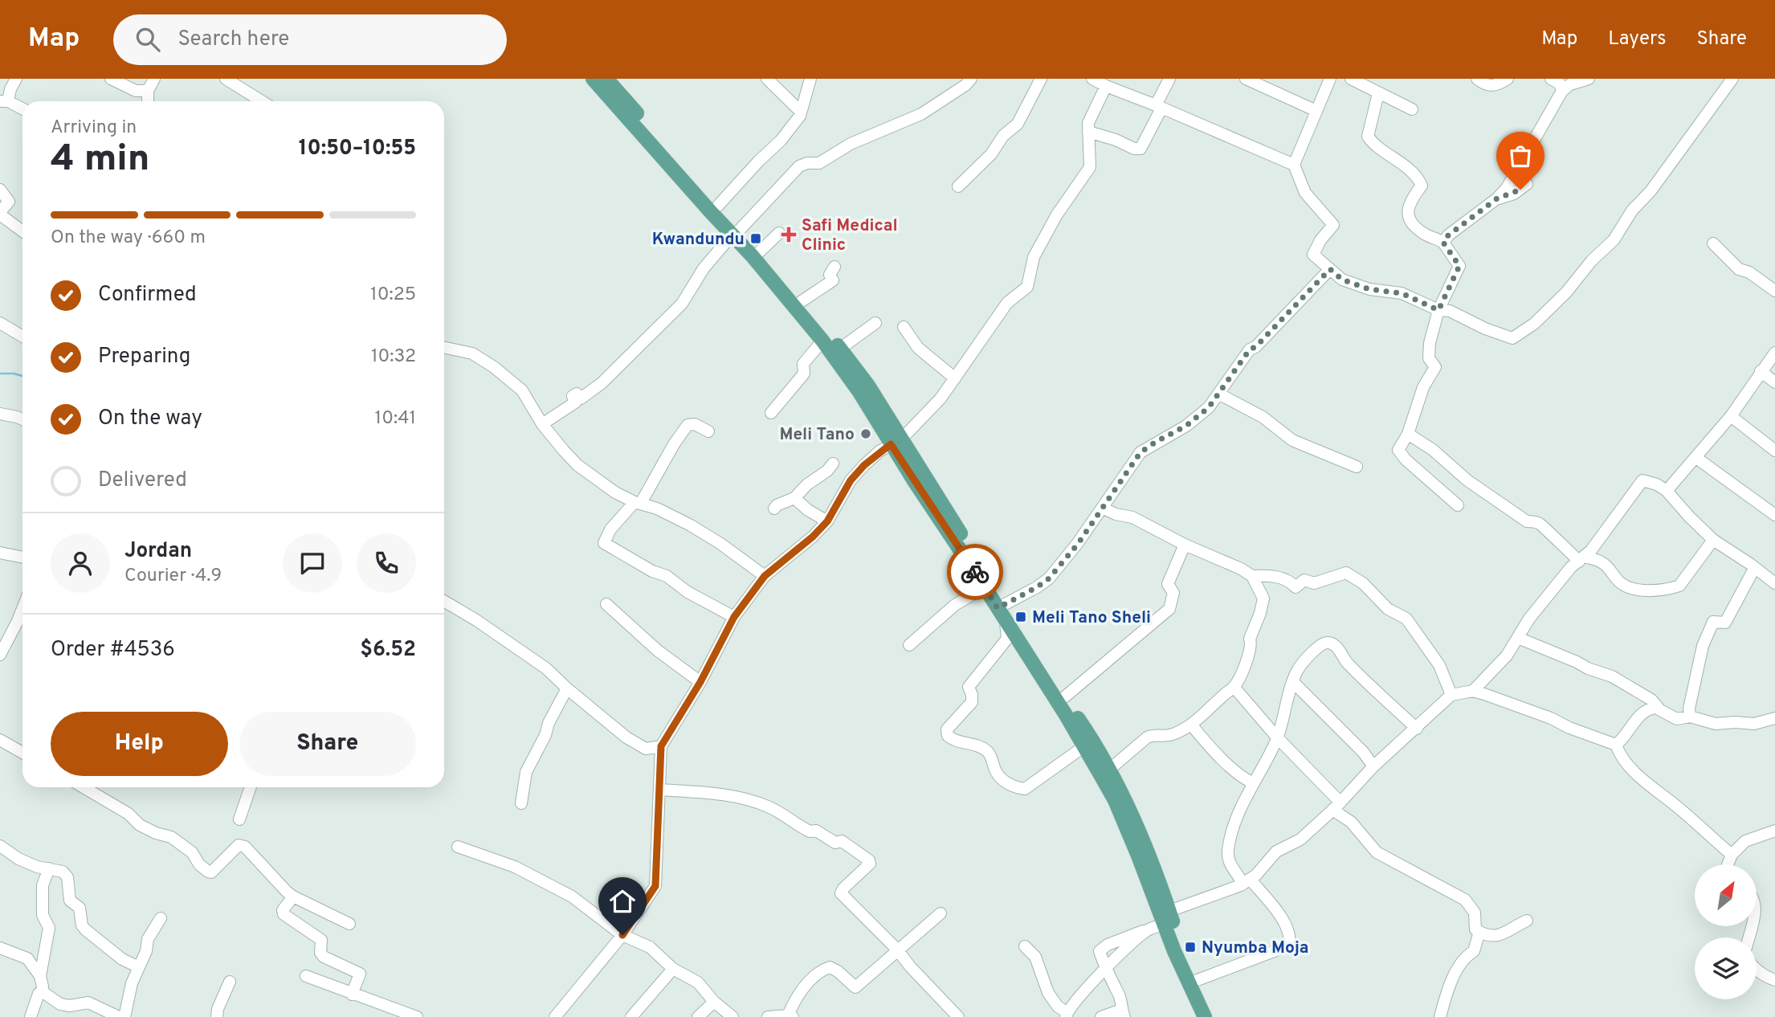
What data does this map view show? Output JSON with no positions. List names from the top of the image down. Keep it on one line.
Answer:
{"places":{"health":["Safi Medical Clinic"],"transit":["Kwandundu","Meli Tano Sheli","Nyumba Moja"],"other":["Meli Tano"]},"north":"top right","page":{"header":"Map","search":"Search here","nav":["Map","Layers","Share"],"heading":["4 min","Arriving in","10:50–10:55"],"panel":["Jordan","Courier · 4.9","Order #4536","$6.52"],"bar":"On the way · 660 m","list":[["Confirmed","10:25"],["Preparing","10:32"],["On the way","10:41"],"Delivered"],"buttons":["Help","Share"]}}
